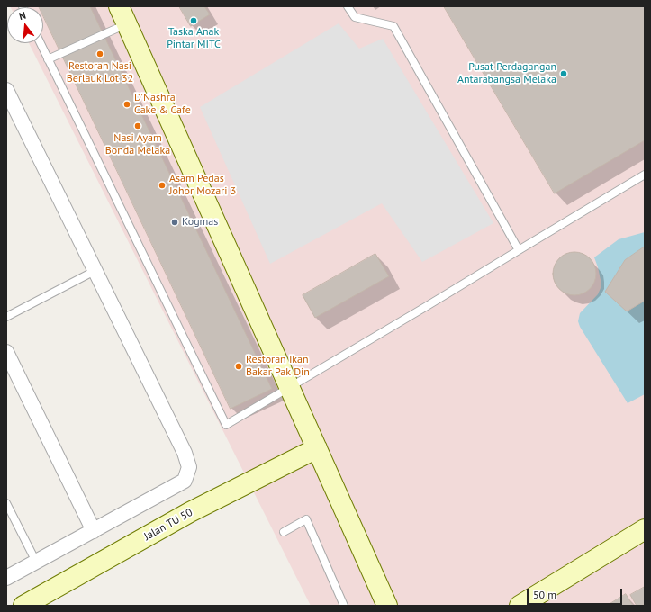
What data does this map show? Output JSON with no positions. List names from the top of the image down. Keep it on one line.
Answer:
{"streets":{"street":["Jalan TU 50"]},"places":["Taska Anak Pintar MITC","Restoran Nasi Berlauk Lot 32","Pusat Perdagangan Antarabangsa Melaka","D'Nashra Cake & Cafe","Nasi Ayam Bonda Melaka","Asam Pedas Johor Mozari 3","Kogmas","Restoran Ikan Bakar Pak Din"],"scale_bar":"50 m","north":"top"}
